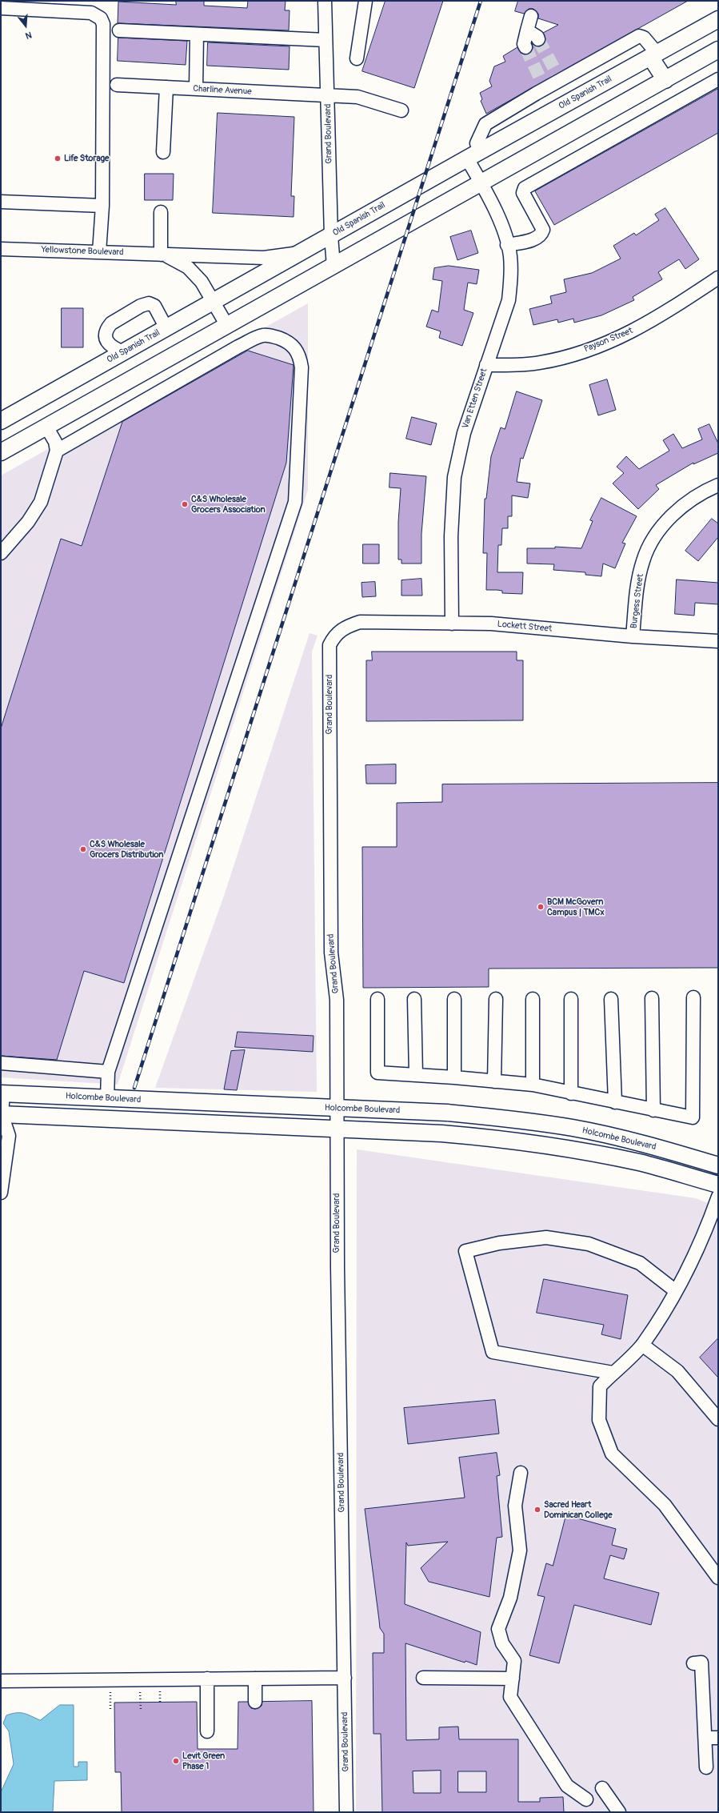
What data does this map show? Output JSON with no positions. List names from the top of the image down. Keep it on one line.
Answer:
{"streets":{"main road":["Old Spanish Trail","Holcombe Boulevard"],"street":["Charline Avenue","Grand Boulevard","Yellowstone Boulevard","Payson Street","Van Etten Street","Burgess Street","Lockett Street"]},"crossings":[["Charline Avenue","Grand Boulevard"],["Old Spanish Trail","Grand Boulevard"],["Old Spanish Trail","Yellowstone Boulevard"],["Old Spanish Trail","Van Etten Street"],["Grand Boulevard","Lockett Street"],["Grand Boulevard","Holcombe Boulevard"],["Payson Street","Van Etten Street"],["Van Etten Street","Lockett Street"],["Burgess Street","Lockett Street"]],"places":["Life Storage","C&S Wholesale Grocers Association","C&S Wholesale Grocers Distribution","BCM McGovern Campus | TMCx","Sacred Heart Dominican College","Levit Green Phase 1"],"north":"bottom"}
